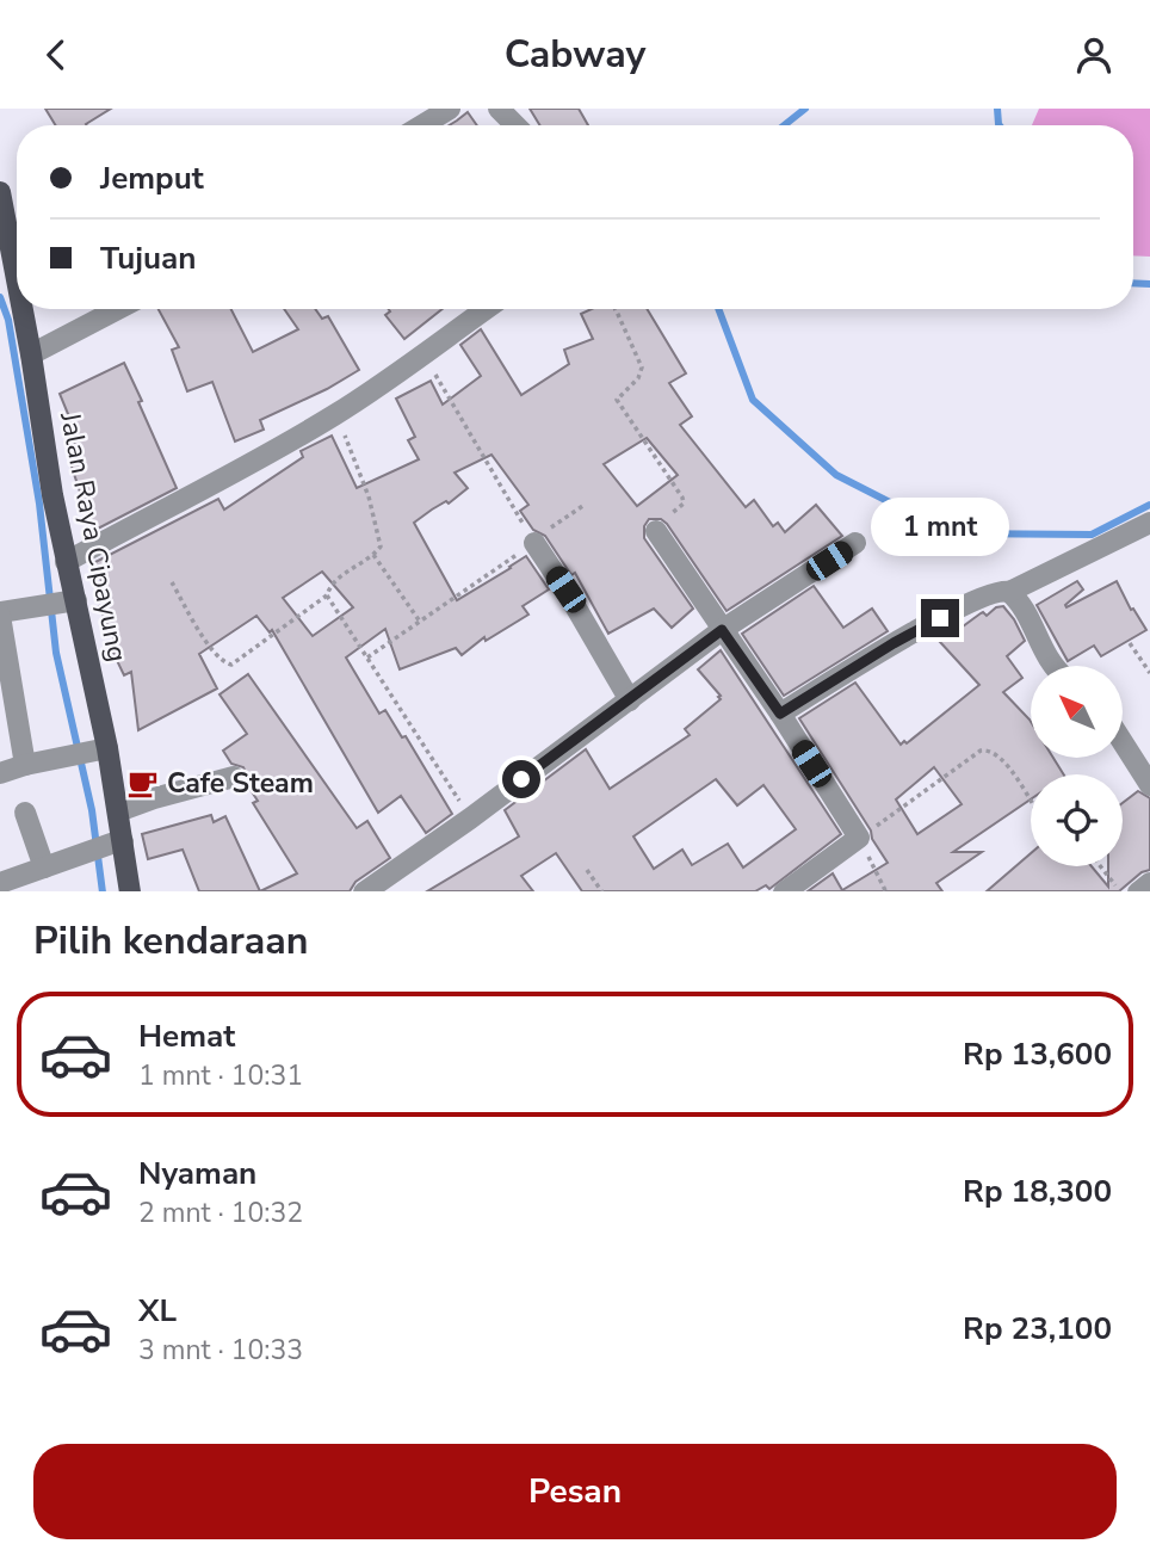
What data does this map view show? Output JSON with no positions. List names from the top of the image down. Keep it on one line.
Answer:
{"streets":{"main road":["Jalan Raya Cipayung"]},"places":{"cafe":["Cafe Steam"]},"north":"top left","page":{"header":"Cabway","banner":["Jemput","Tujuan"],"bubble":"1 mnt","heading":"Pilih kendaraan","list":[{"name":"Hemat","note":"1 mnt · 10:31","value":"Rp 13,600"},{"name":"Nyaman","note":"2 mnt · 10:32","value":"Rp 18,300"},{"name":"XL","note":"3 mnt · 10:33","value":"Rp 23,100"}],"buttons":"Pesan"}}
